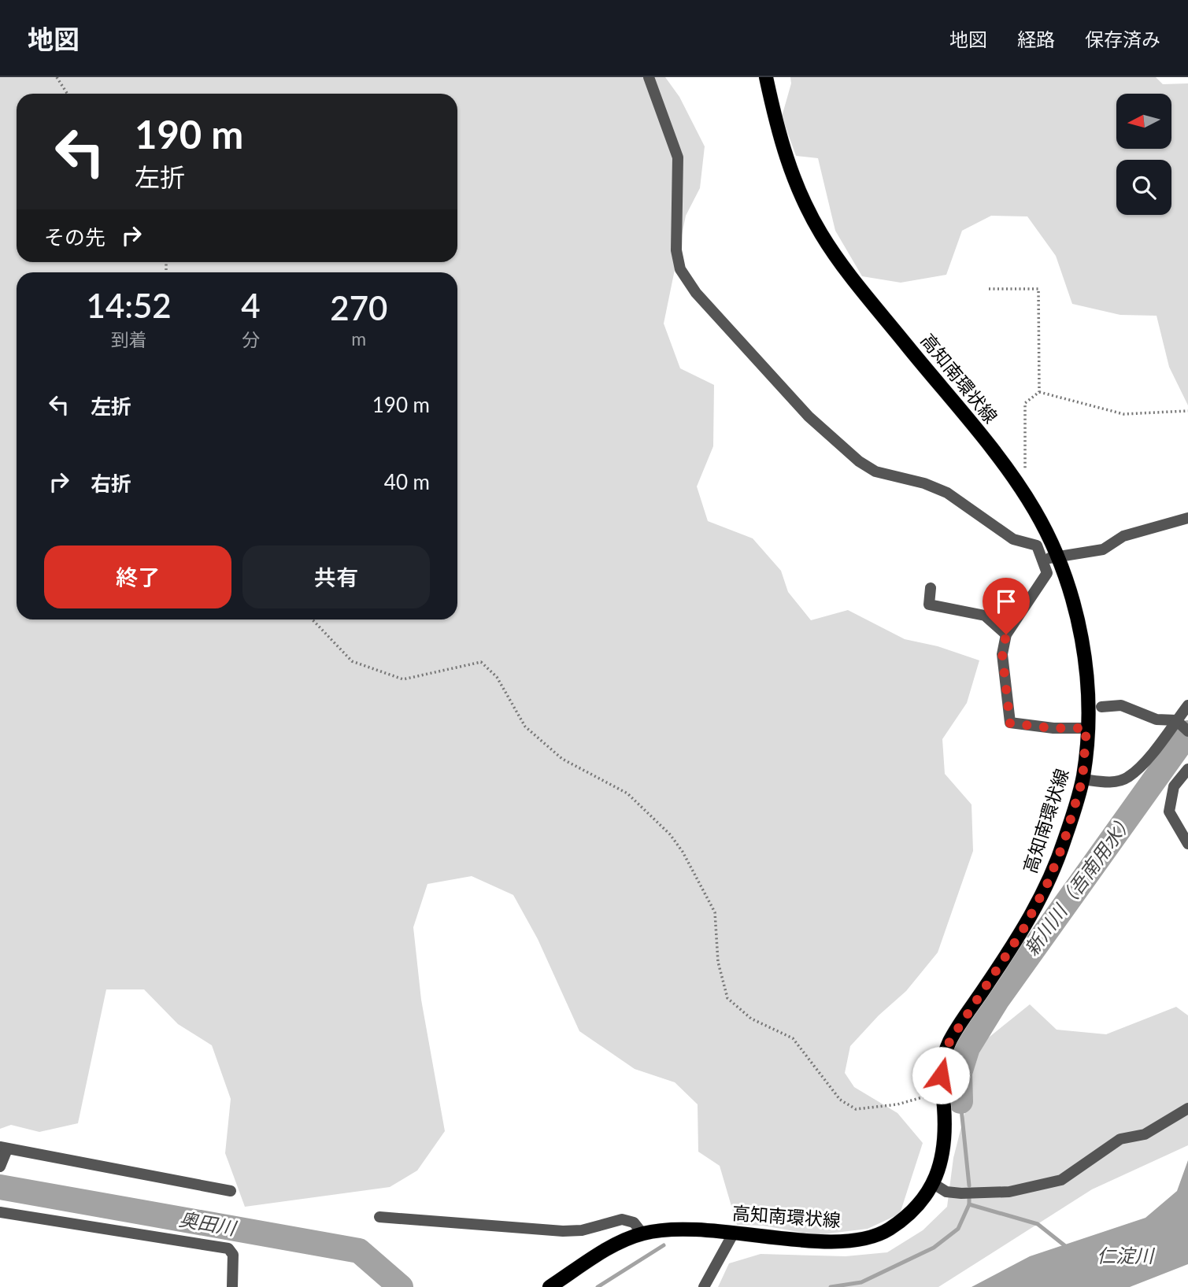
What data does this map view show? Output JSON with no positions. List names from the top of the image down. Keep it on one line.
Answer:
{"streets":{"main road":["高知南環状線"]},"water":["新川川（吾南用水）","奥田川","仁淀川"],"north":"left","page":{"header":"地図","nav":["地図","経路","保存済み"],"turn":["190 m","左折"],"then":"その先","eta":["14:52","到着","4","分","270","m"],"list":[{"name":"左折","value":"190 m"},{"name":"右折","value":"40 m"}],"buttons":["終了","共有"]}}
